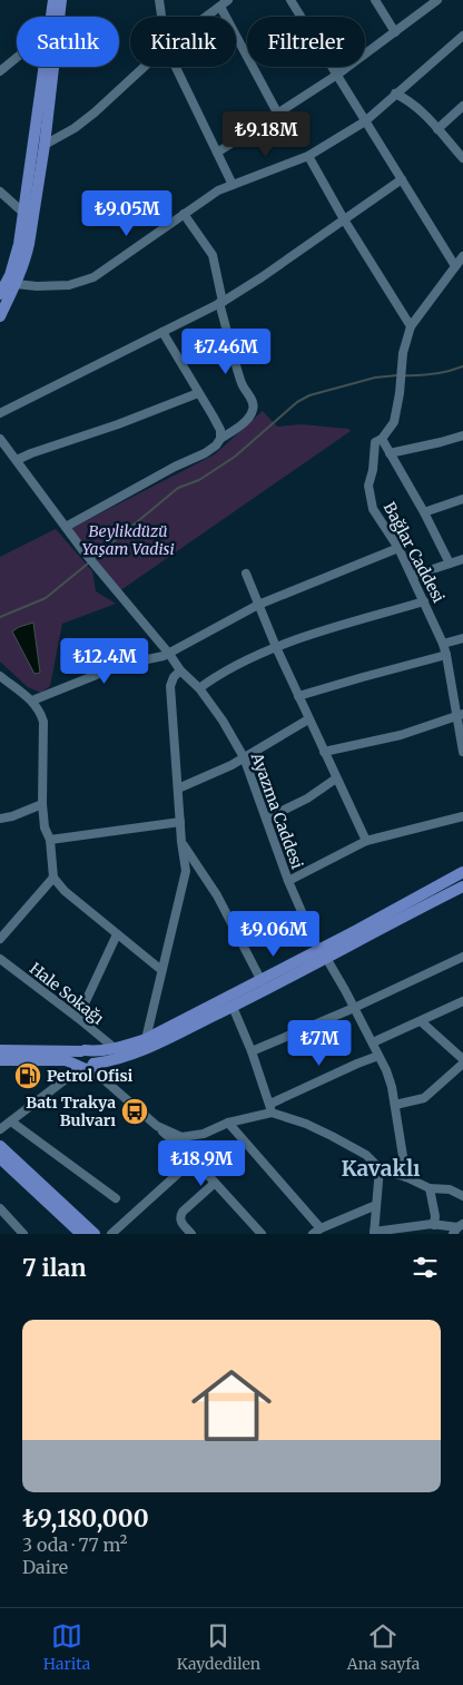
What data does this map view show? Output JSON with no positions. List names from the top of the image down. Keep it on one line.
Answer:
{"streets":{"street":["Bağlar Caddesi","Ayazma Caddesi","Hale Sokağı"]},"districts":["Kavaklı"],"parks":["Beylikdüzü Yaşam Vadisi"],"places":{"fuel station":["Petrol Ofisi"],"bus stop":["Batı Trakya Bulvarı"]},"page":{"chip":["Satılık","Kiralık","Filtreler"],"price":["₺9.18M","₺9.05M","₺7.46M","₺12.4M","₺9.06M","₺7M","₺18.9M"],"heading":"7 ilan","list":[{"name":"₺9,180,000","note":"3 oda · 77 m² · Daire"}],"tabs":["Harita","Kaydedilen","Ana sayfa"]}}
